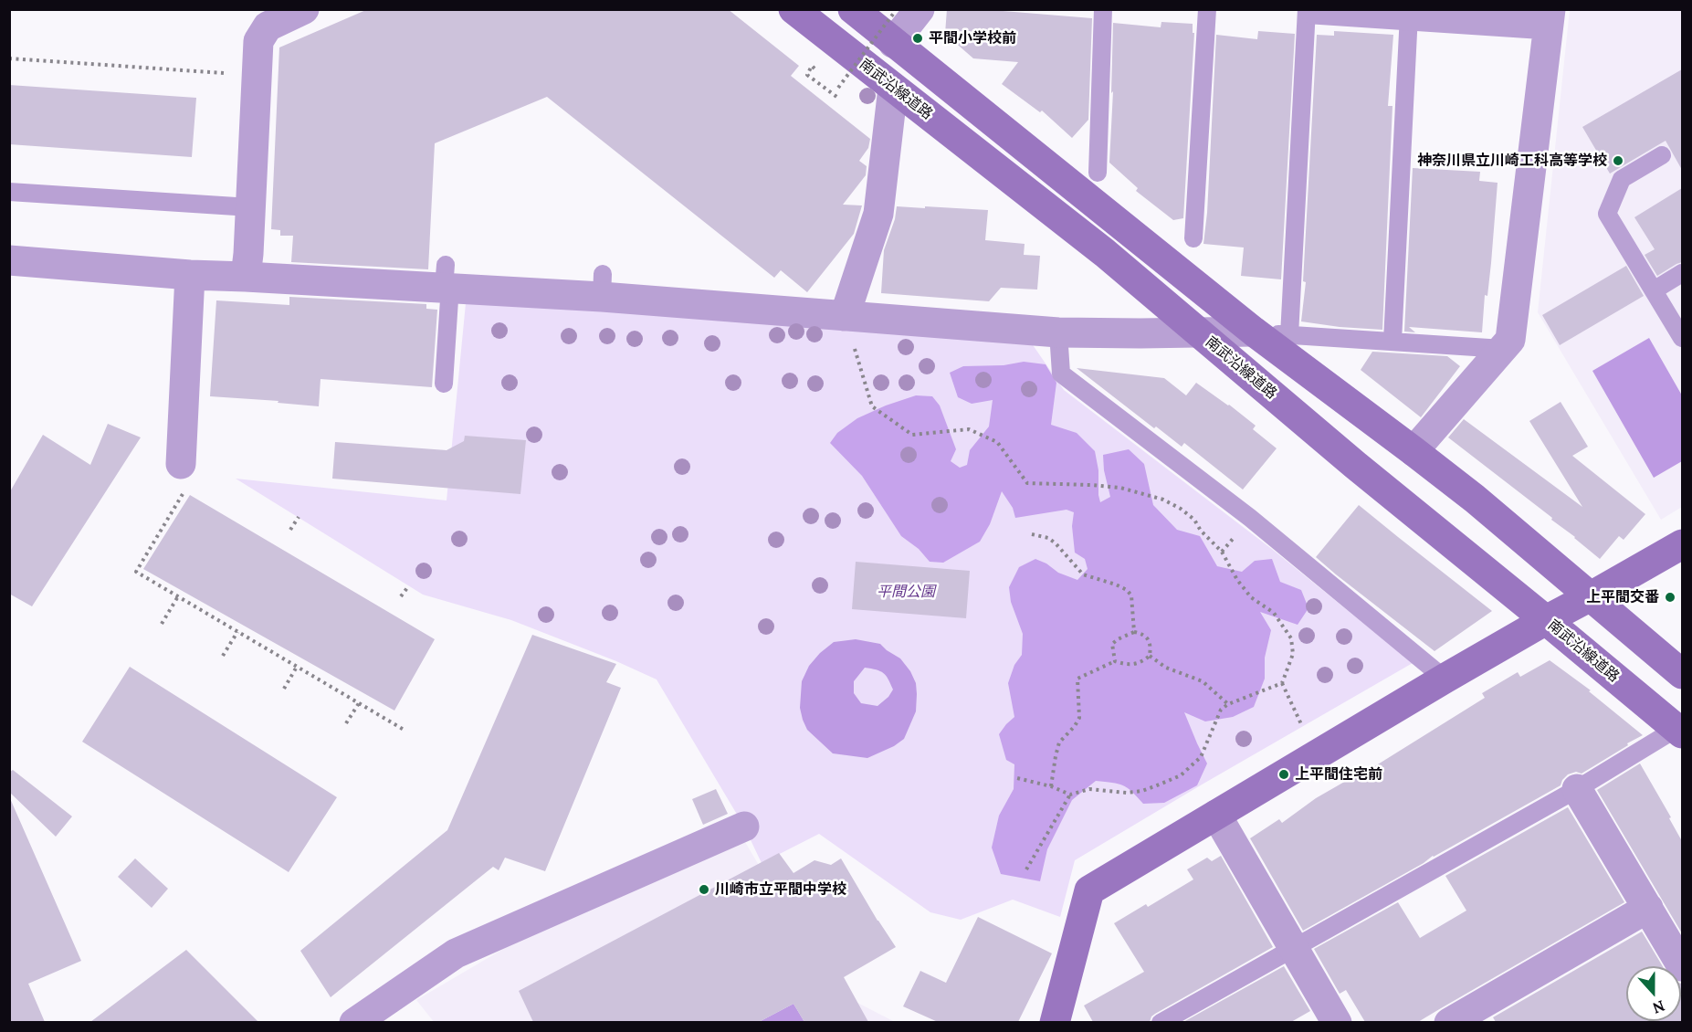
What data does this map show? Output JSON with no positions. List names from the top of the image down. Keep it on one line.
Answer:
{"streets":{"street":["南武沿線道路"]},"parks":["平間公園"],"places":["平間小学校前","神奈川県立川崎工科高等学校","上平間交番","上平間住宅前","川崎市立平間中学校"],"north":"bottom"}
